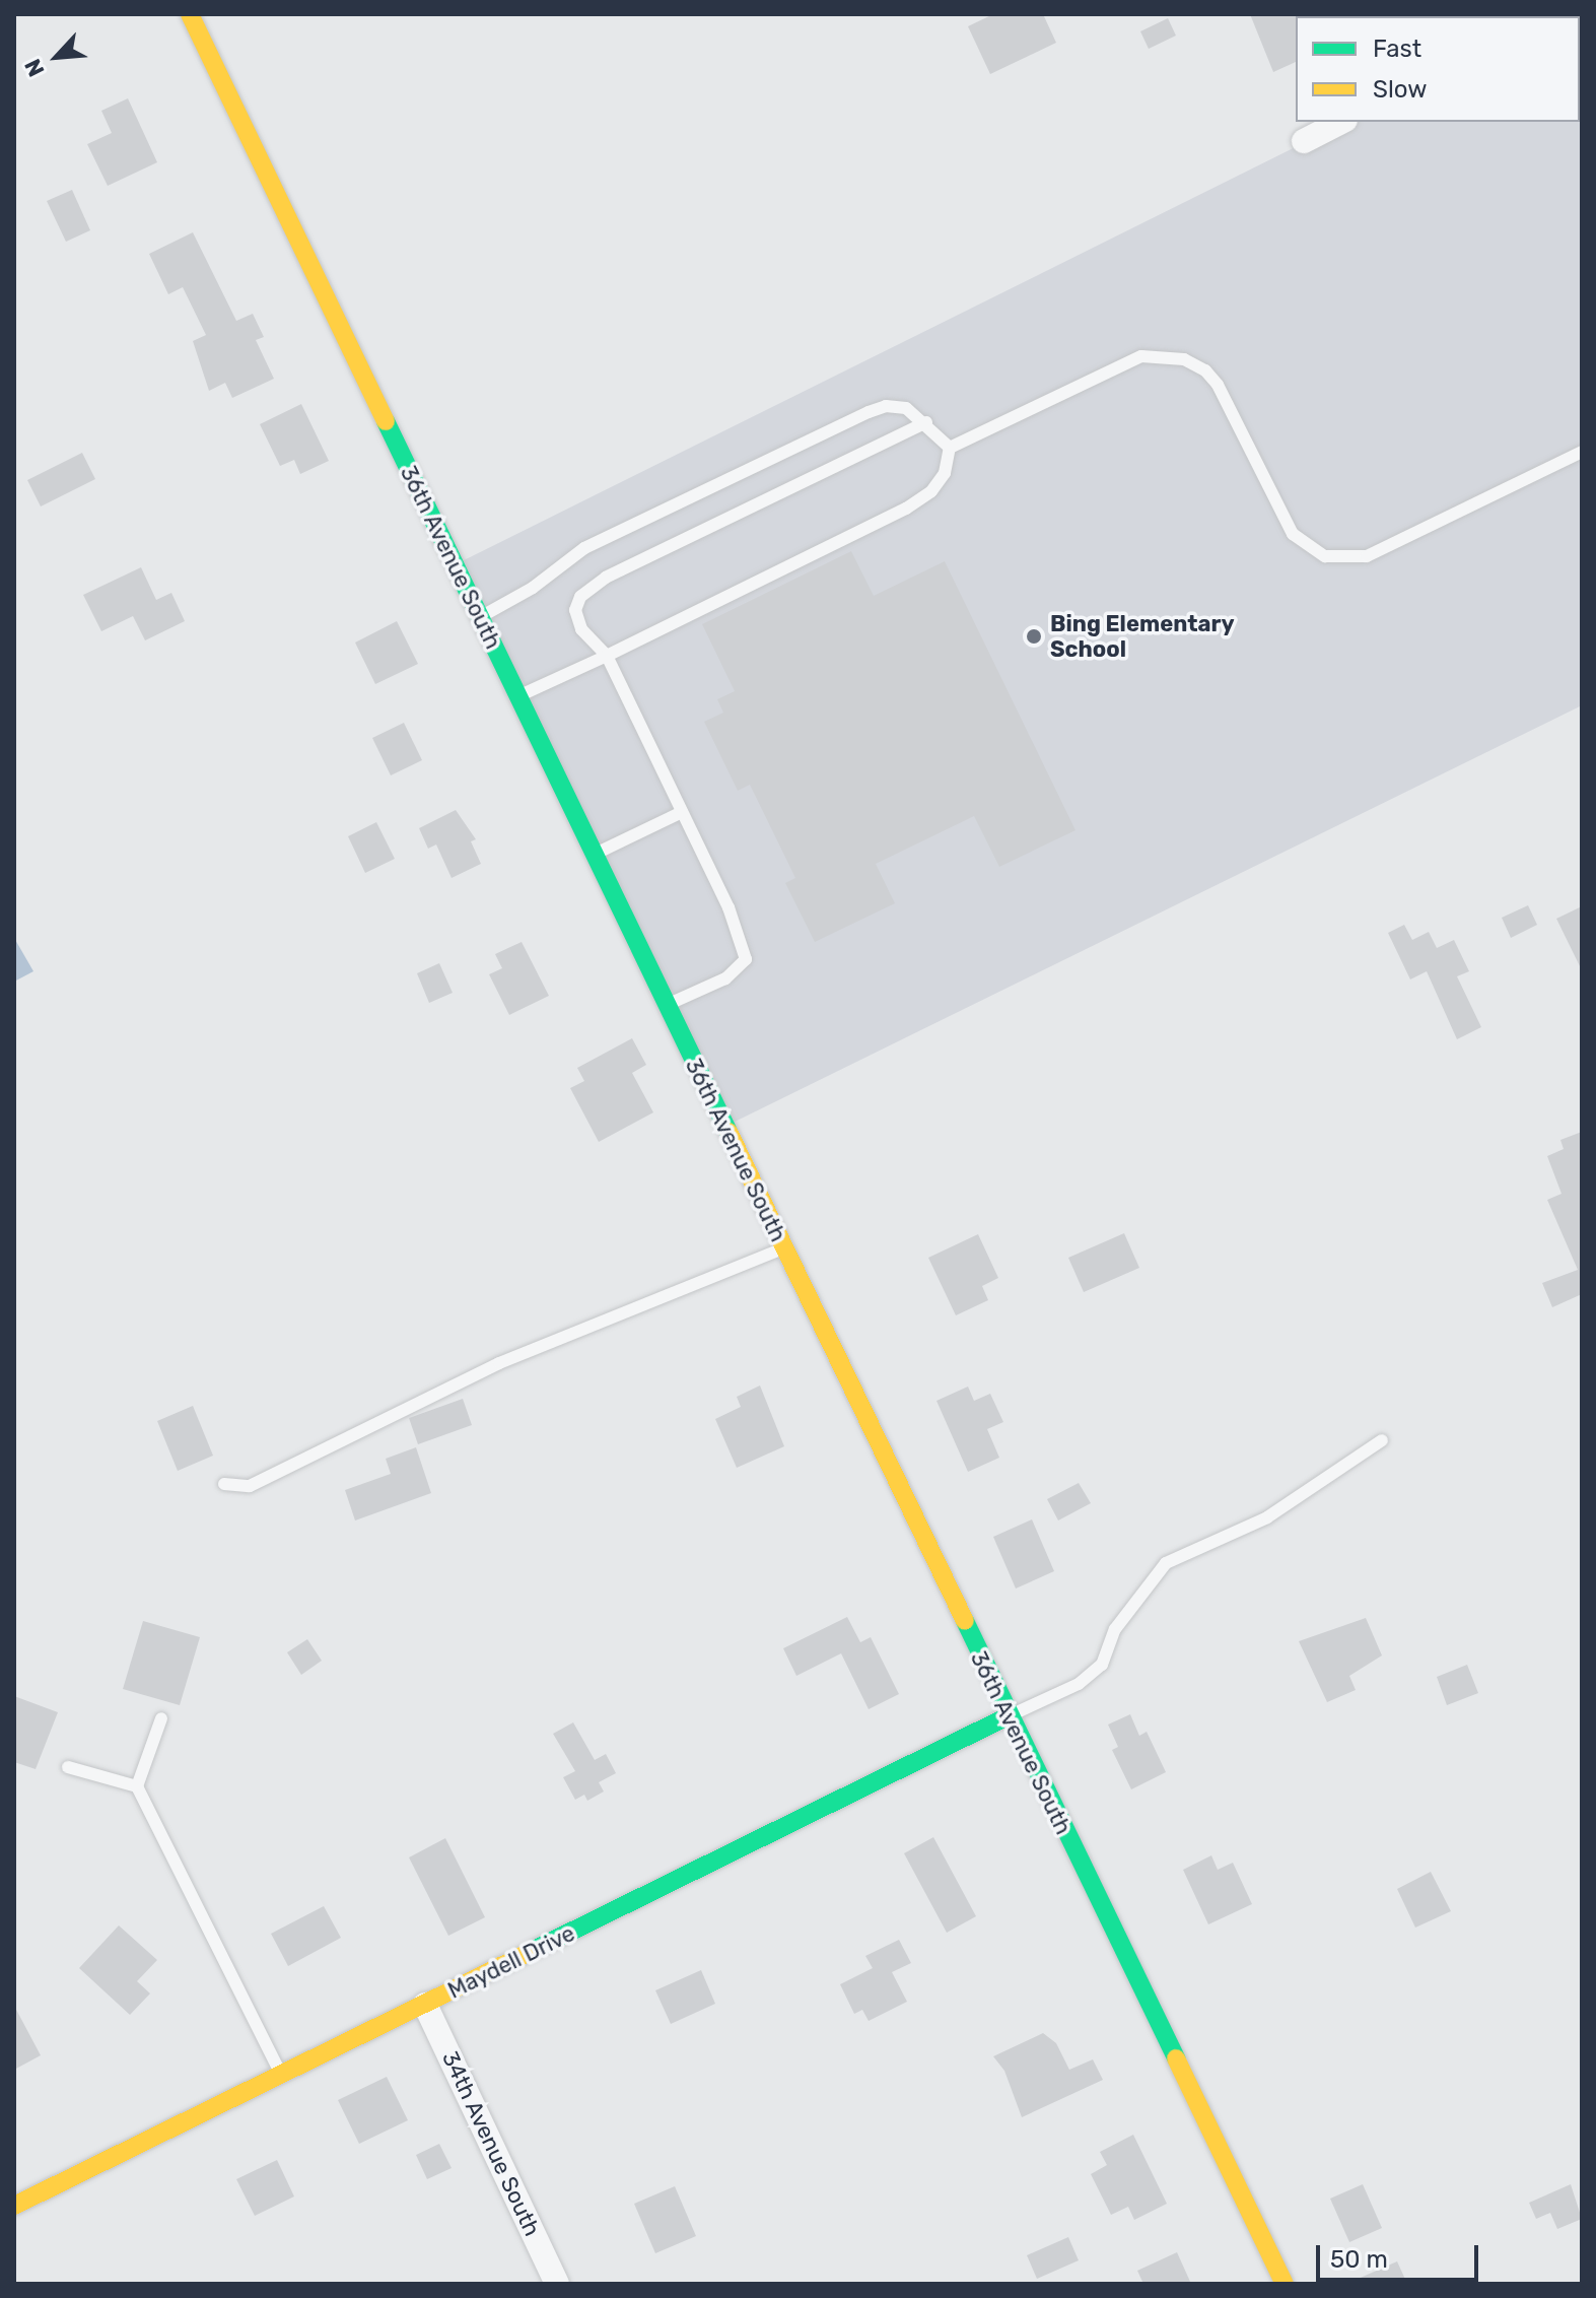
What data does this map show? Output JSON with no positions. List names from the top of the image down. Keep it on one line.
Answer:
{"streets":{"street":["36th Avenue South","Maydell Drive","34th Avenue South"]},"crossings":[["36th Avenue South","Maydell Drive"],["Maydell Drive","34th Avenue South"]],"places":["Bing Elementary School"],"legend":["Fast","Slow"],"scale_bar":"50 m","north":"bottom left"}
